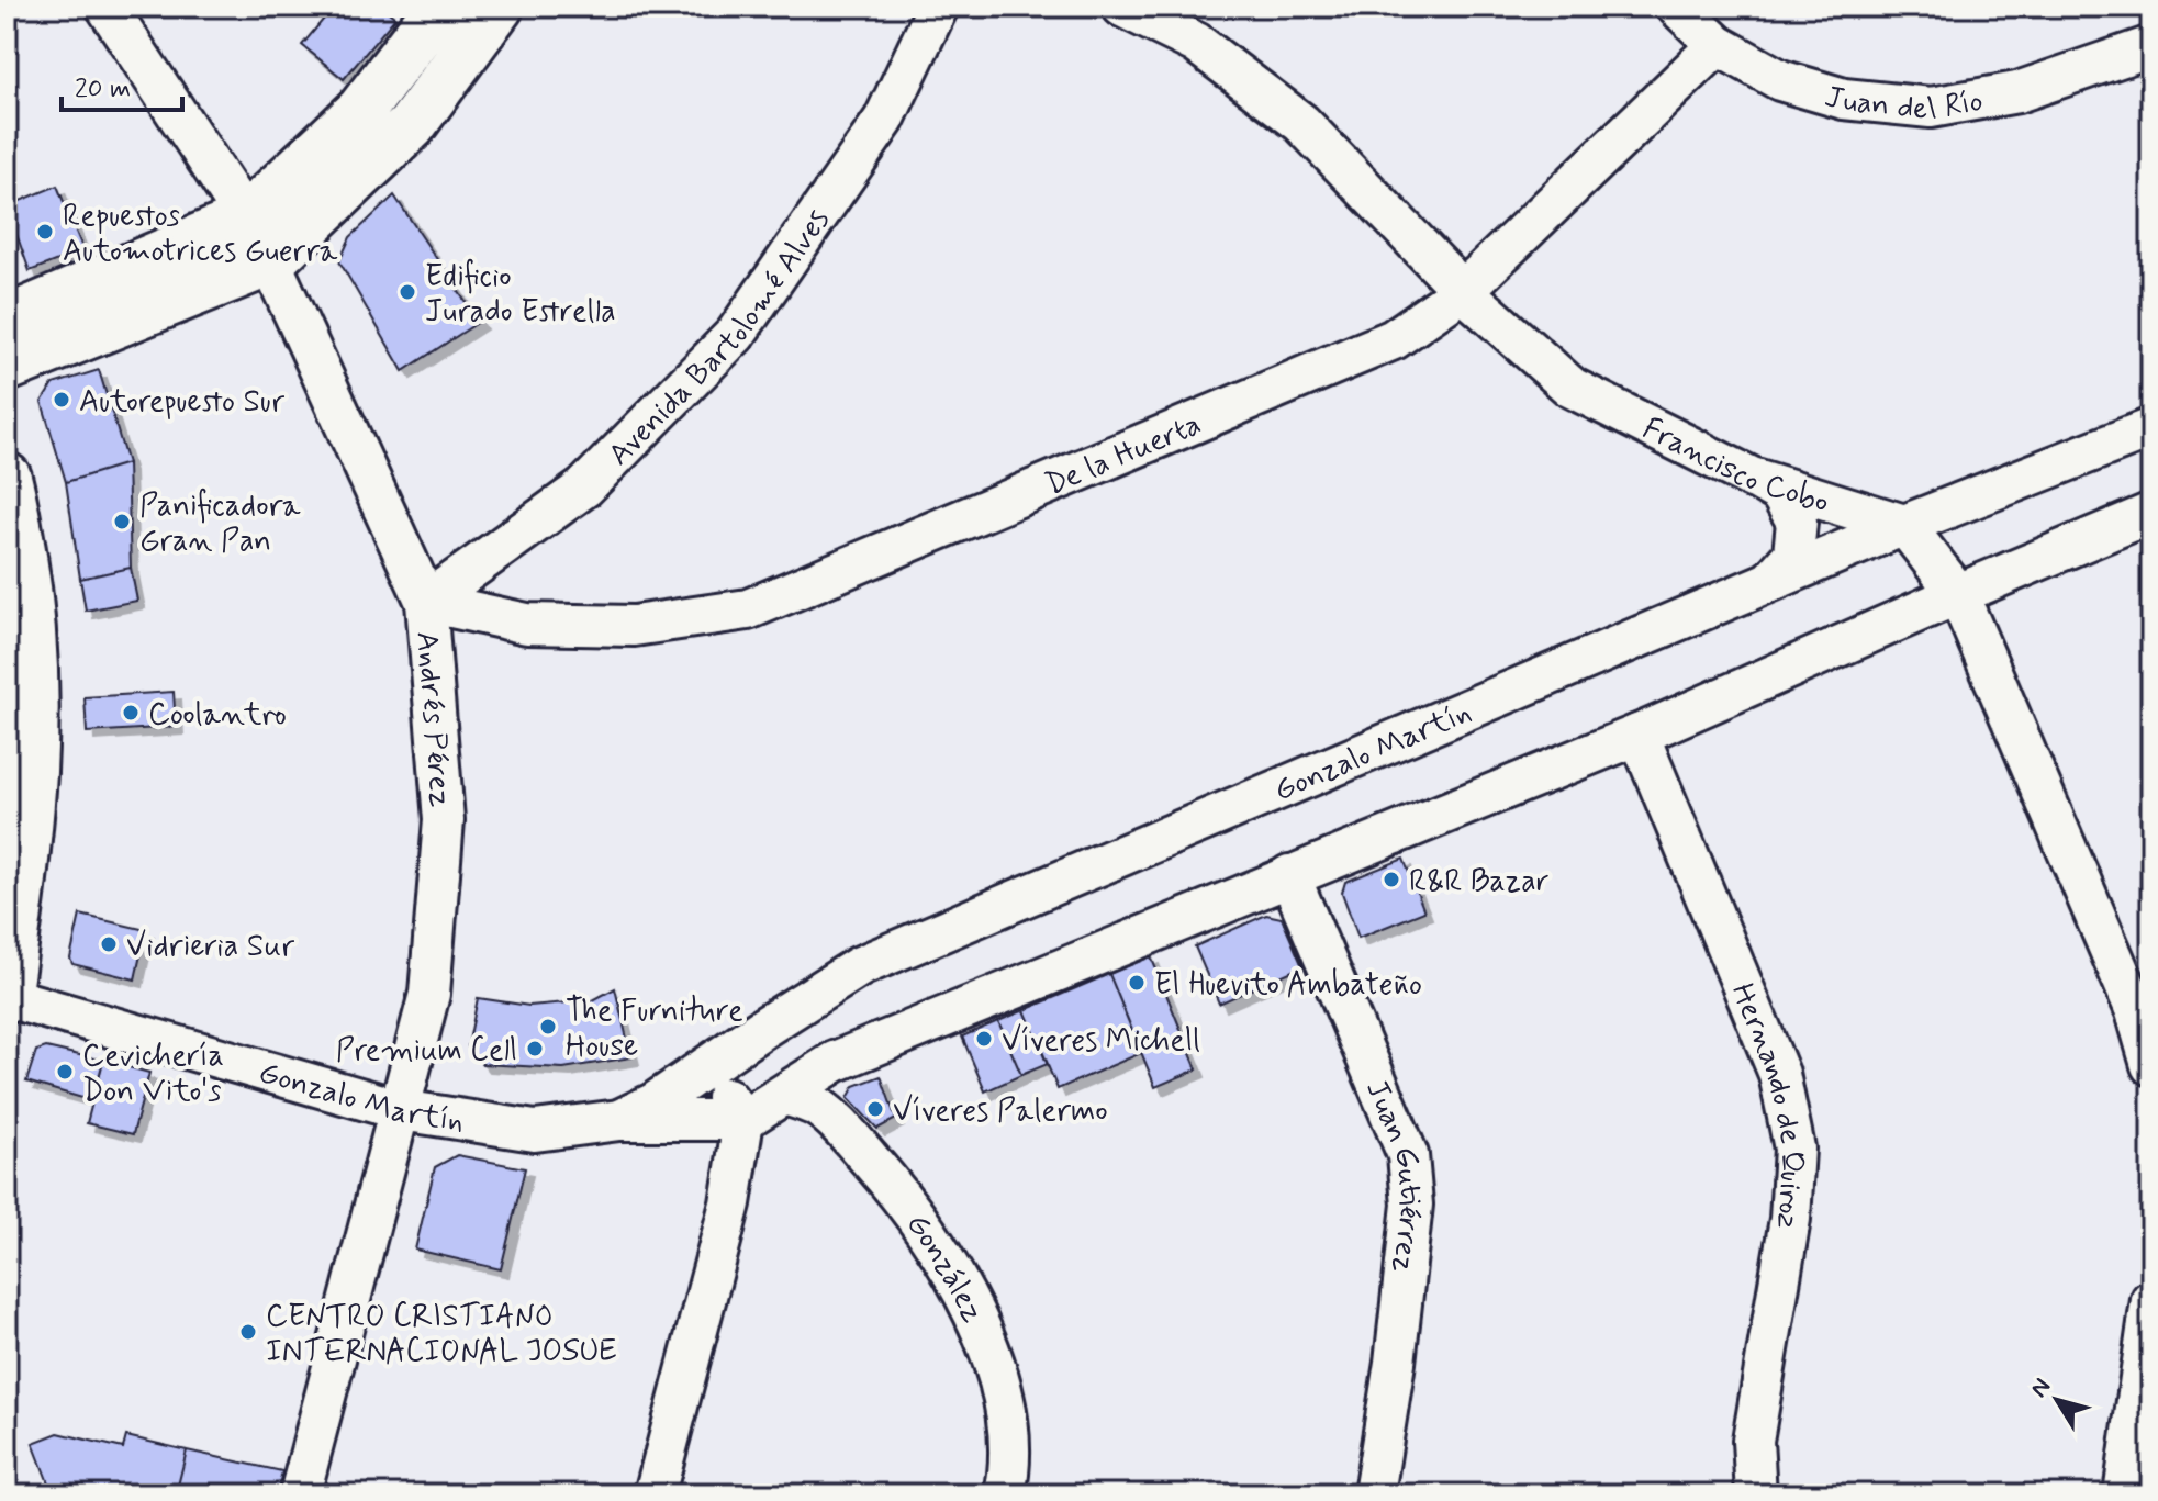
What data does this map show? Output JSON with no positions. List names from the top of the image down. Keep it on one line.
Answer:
{"streets":{"street":["Juan del Río","Avenida Bartolomé Alves","De la Huerta","Francisco Cobo","Andrés Pérez","Gonzalo Martín","Hernando de Quiroz","Juan Gutiérrez","González"]},"crossings":[["Juan del Río","De la Huerta"],["Avenida Bartolomé Alves","De la Huerta"],["Avenida Bartolomé Alves","Andrés Pérez"],["De la Huerta","Francisco Cobo"],["De la Huerta","Andrés Pérez"],["Francisco Cobo","Gonzalo Martín"],["Andrés Pérez","Gonzalo Martín"]],"places":["Repuestos Automotrices Guerra","Edificio Jurado Estrella","Autorepuesto Sur","Panificadora Gran Pan","Coolantro","R&R Bazar","Vidrieria Sur","El Huevito Ambateño","The Furniture House","Víveres Michell","Premium Cell","Cevichería Don Vito's","Víveres Palermo","CENTRO CRISTIANO INTERNACIONAL JOSUE"],"scale_bar":"20 m","north":"top left"}
